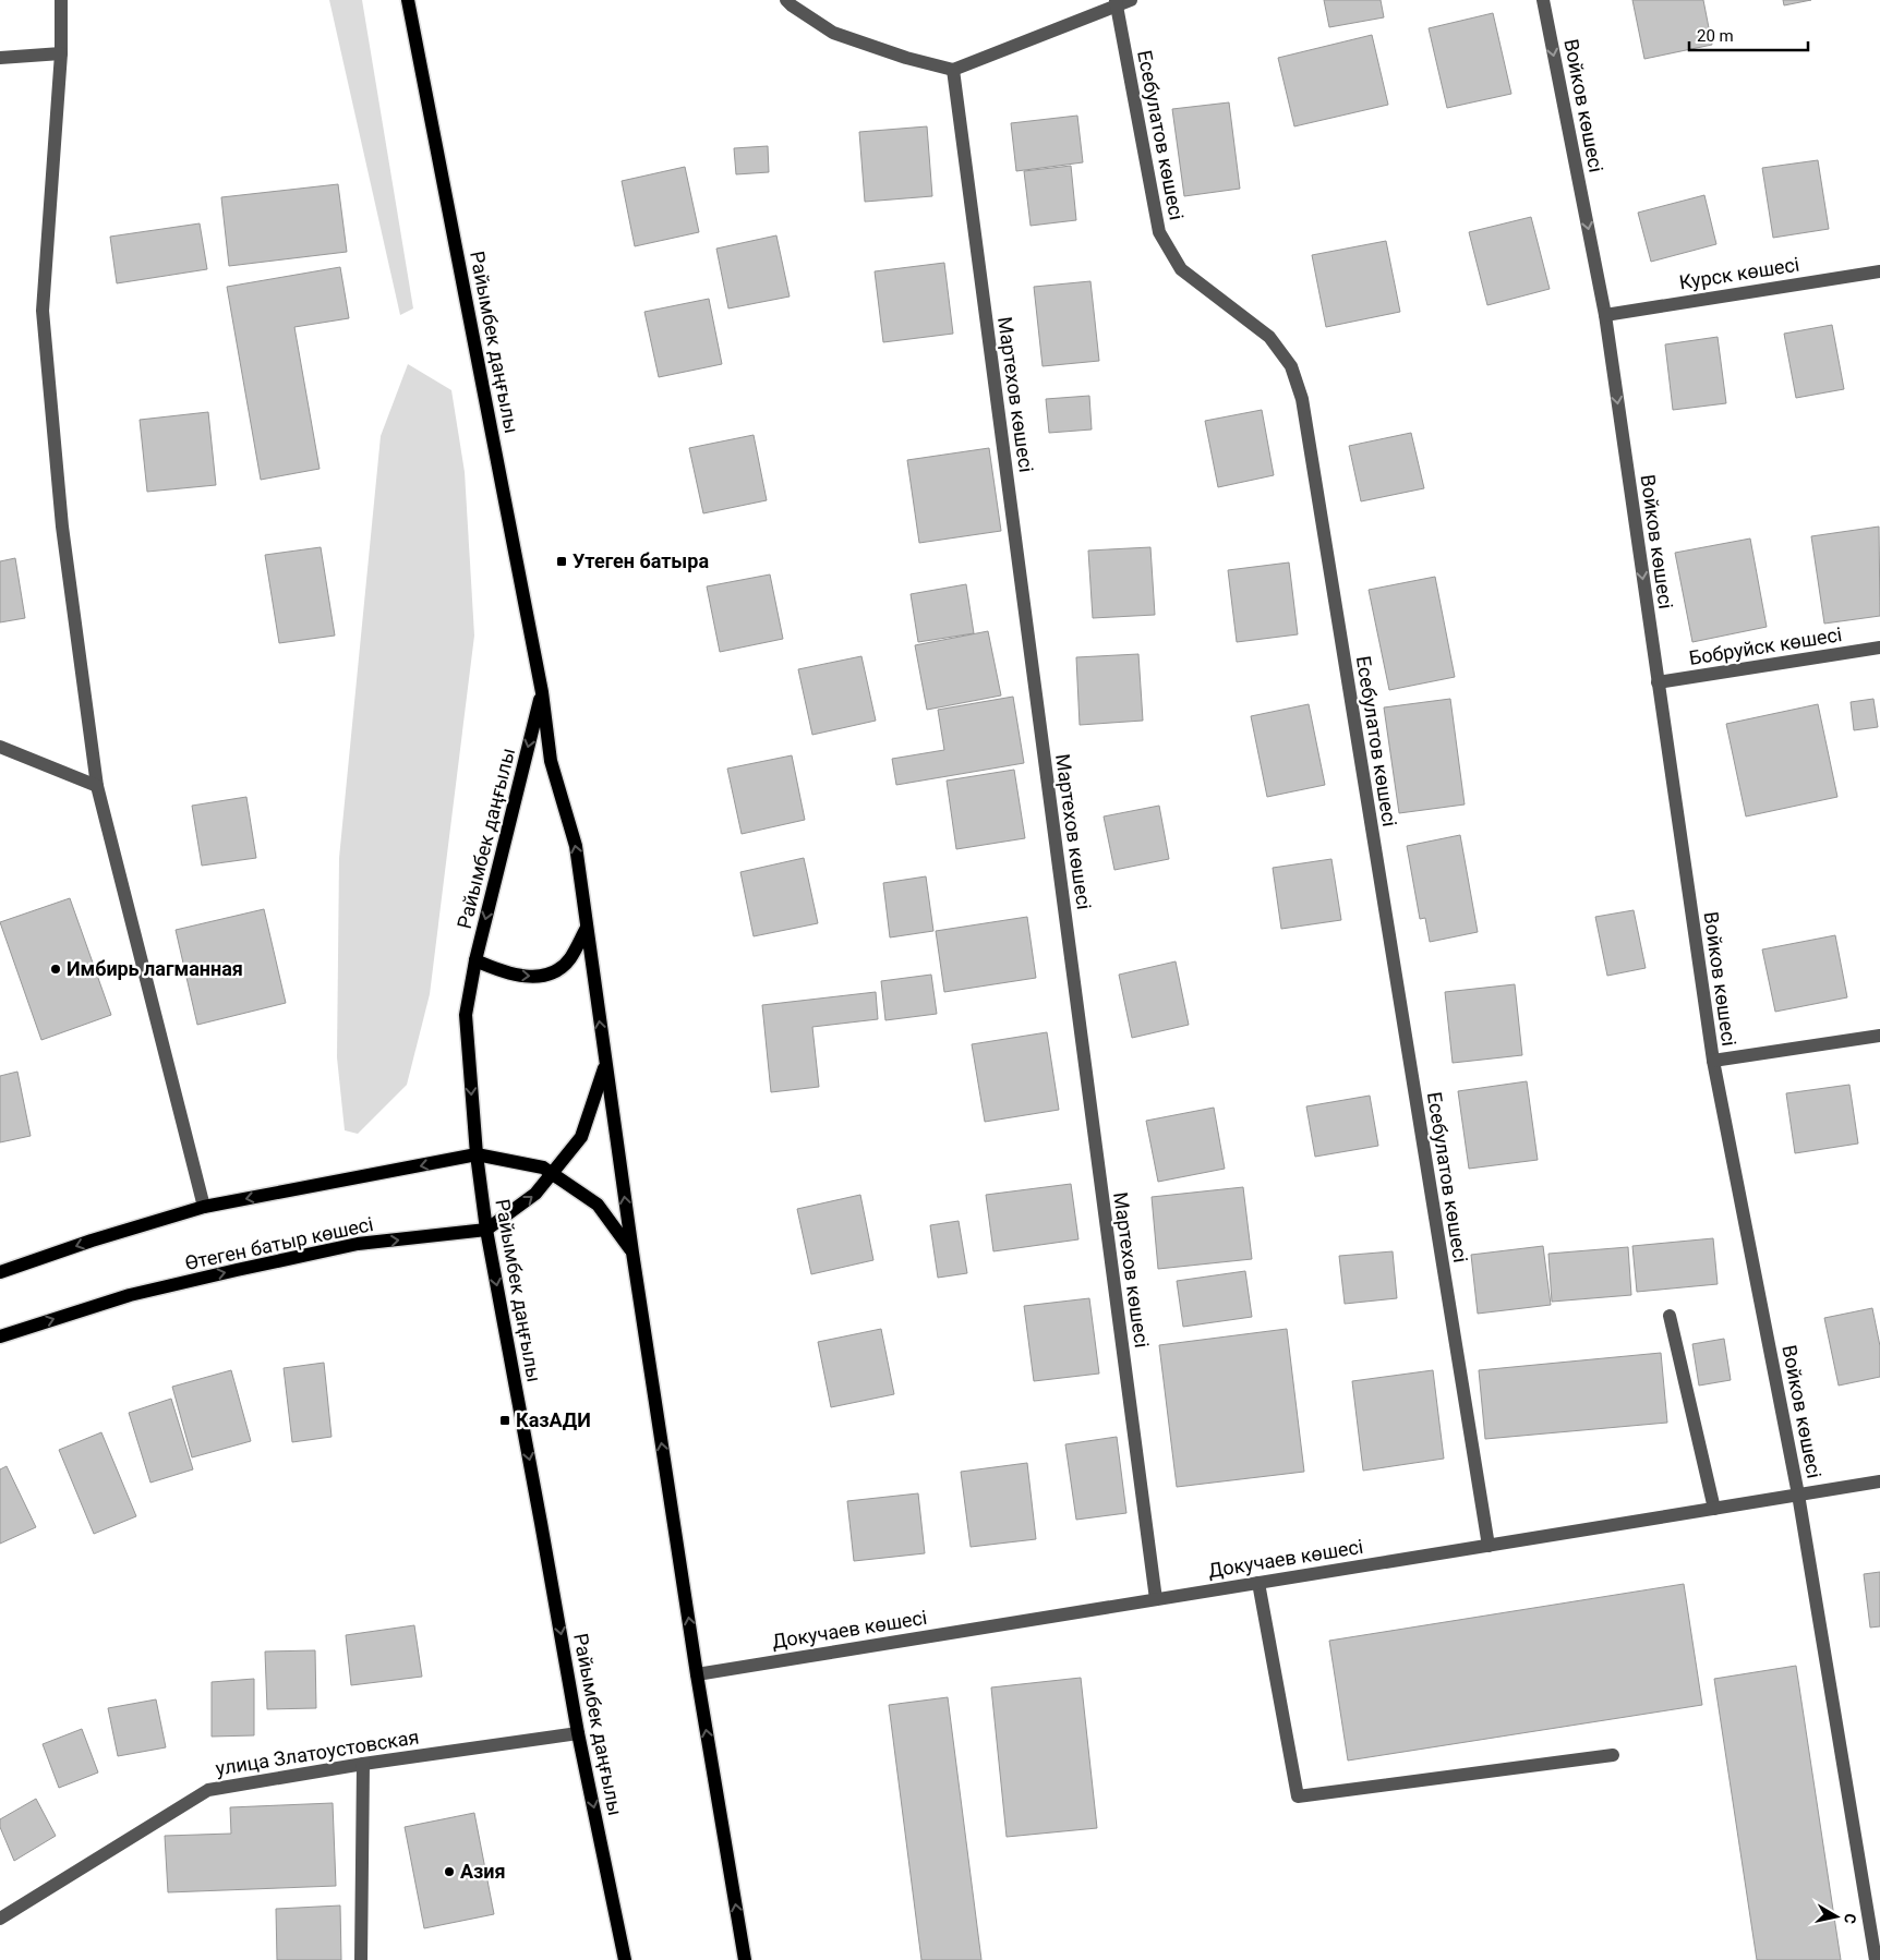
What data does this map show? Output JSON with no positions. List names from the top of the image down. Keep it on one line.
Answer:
{"streets":{"main road":["Райымбек даңғылы","Өтеген батыр көшесі"],"street":["Войков көшесі","Есебулатов көшесі","Курск көшесі","Мартехов көшесі","Бобруйск көшесі","Докучаев көшесі","улица Златоустовская"]},"crossings":[["Войков көшесі","Курск көшесі"],["Войков көшесі","Бобруйск көшесі"],["Войков көшесі","Докучаев көшесі"],["Есебулатов көшесі","Докучаев көшесі"],["Райымбек даңғылы","Өтеген батыр көшесі"],["Райымбек даңғылы","Докучаев көшесі"],["Райымбек даңғылы","улица Златоустовская"],["Мартехов көшесі","Докучаев көшесі"]],"places":{"transit":["Утеген батыра","КазАДИ"],"other":["Имбирь лагманная","Азия"]},"scale_bar":"20 m","north":"right"}
